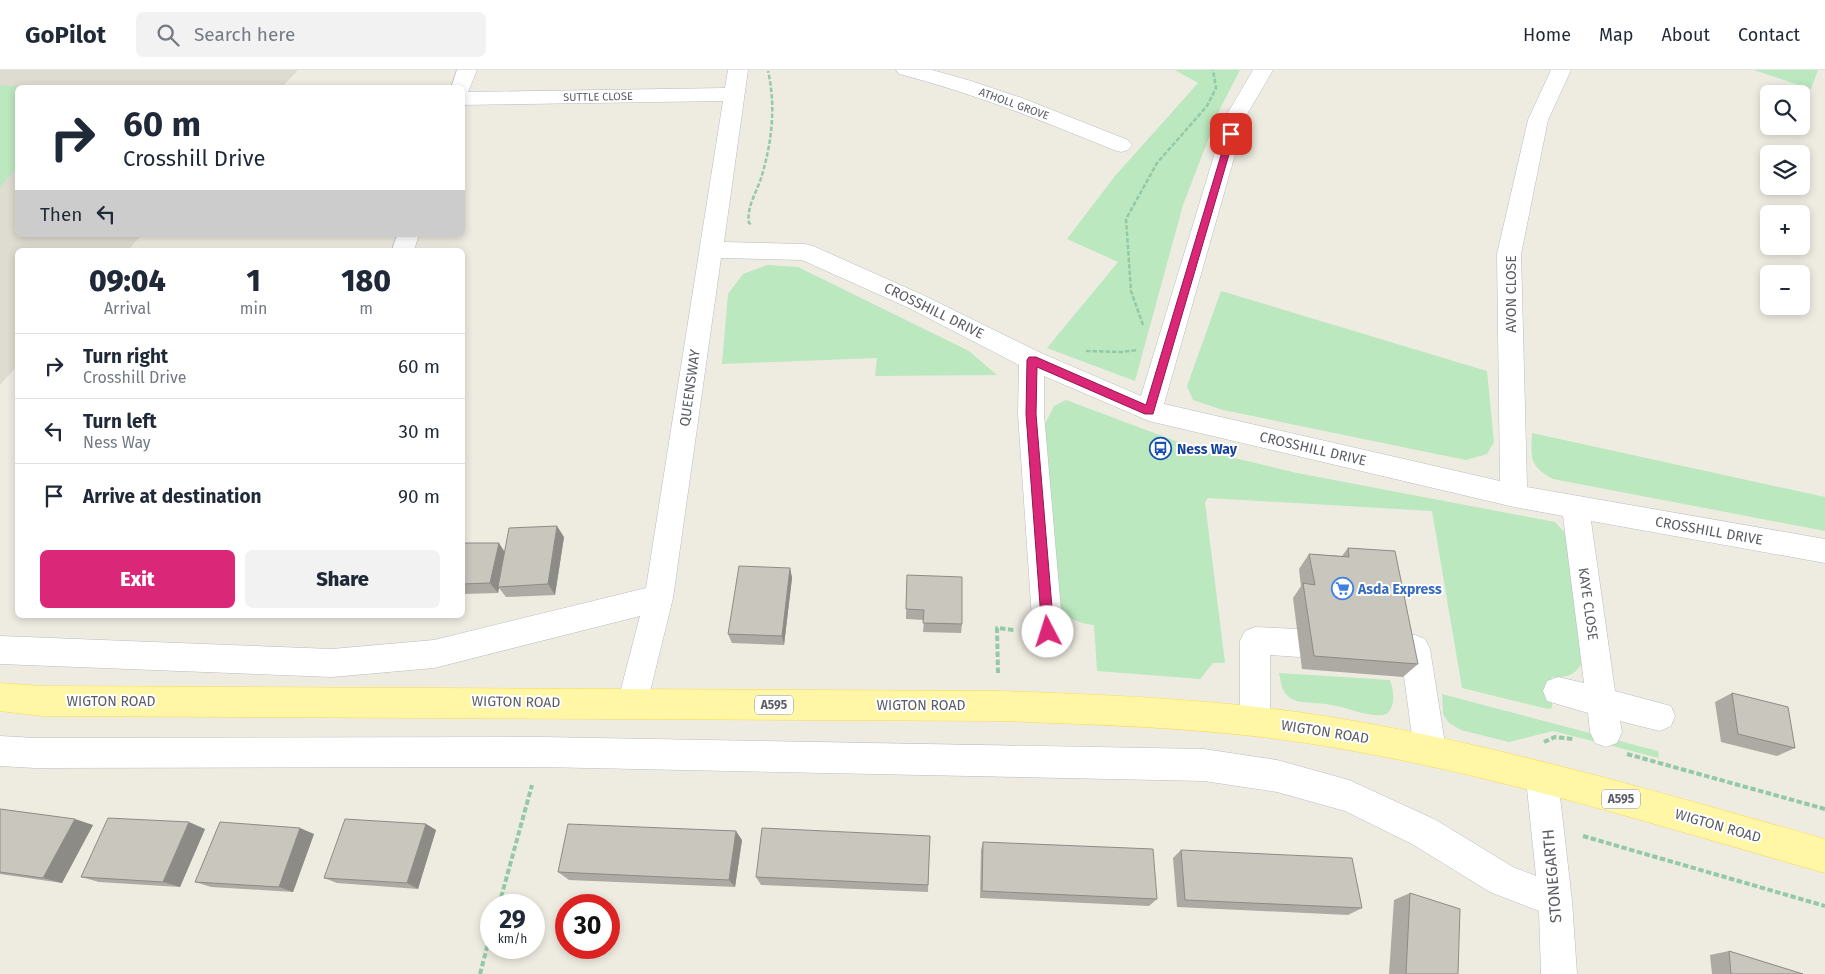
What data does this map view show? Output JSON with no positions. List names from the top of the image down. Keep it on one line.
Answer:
{"streets":{"main road":["WIGTON ROAD","A595"],"street":["SUTTLE CLOSE","ATHOLL GROVE","AVON CLOSE","CROSSHILL DRIVE","QUEENSWAY","KAYE CLOSE","STONEGARTH"]},"crossings":[["SUTTLE CLOSE","QUEENSWAY"],["AVON CLOSE","CROSSHILL DRIVE"],["CROSSHILL DRIVE","QUEENSWAY"],["CROSSHILL DRIVE","KAYE CLOSE"],["QUEENSWAY","WIGTON ROAD"],["WIGTON ROAD","STONEGARTH"]],"places":{"bus stop":["Ness Way"],"supermarket":["Asda Express"]},"page":{"header":"GoPilot","search":"Search here","nav":["Home","Map","About","Contact"],"map_buttons":["+","−"],"turn":["60 m","Crosshill Drive"],"then":"Then","eta":["09:04","Arrival","1","min","180","m"],"list":[{"name":"Turn right","note":"Crosshill Drive","value":"60 m"},{"name":"Turn left","note":"Ness Way","value":"30 m"},{"name":"Arrive at destination","value":"90 m"}],"buttons":["Exit","Share"],"speed":"29 km/h","limit":"30"}}
